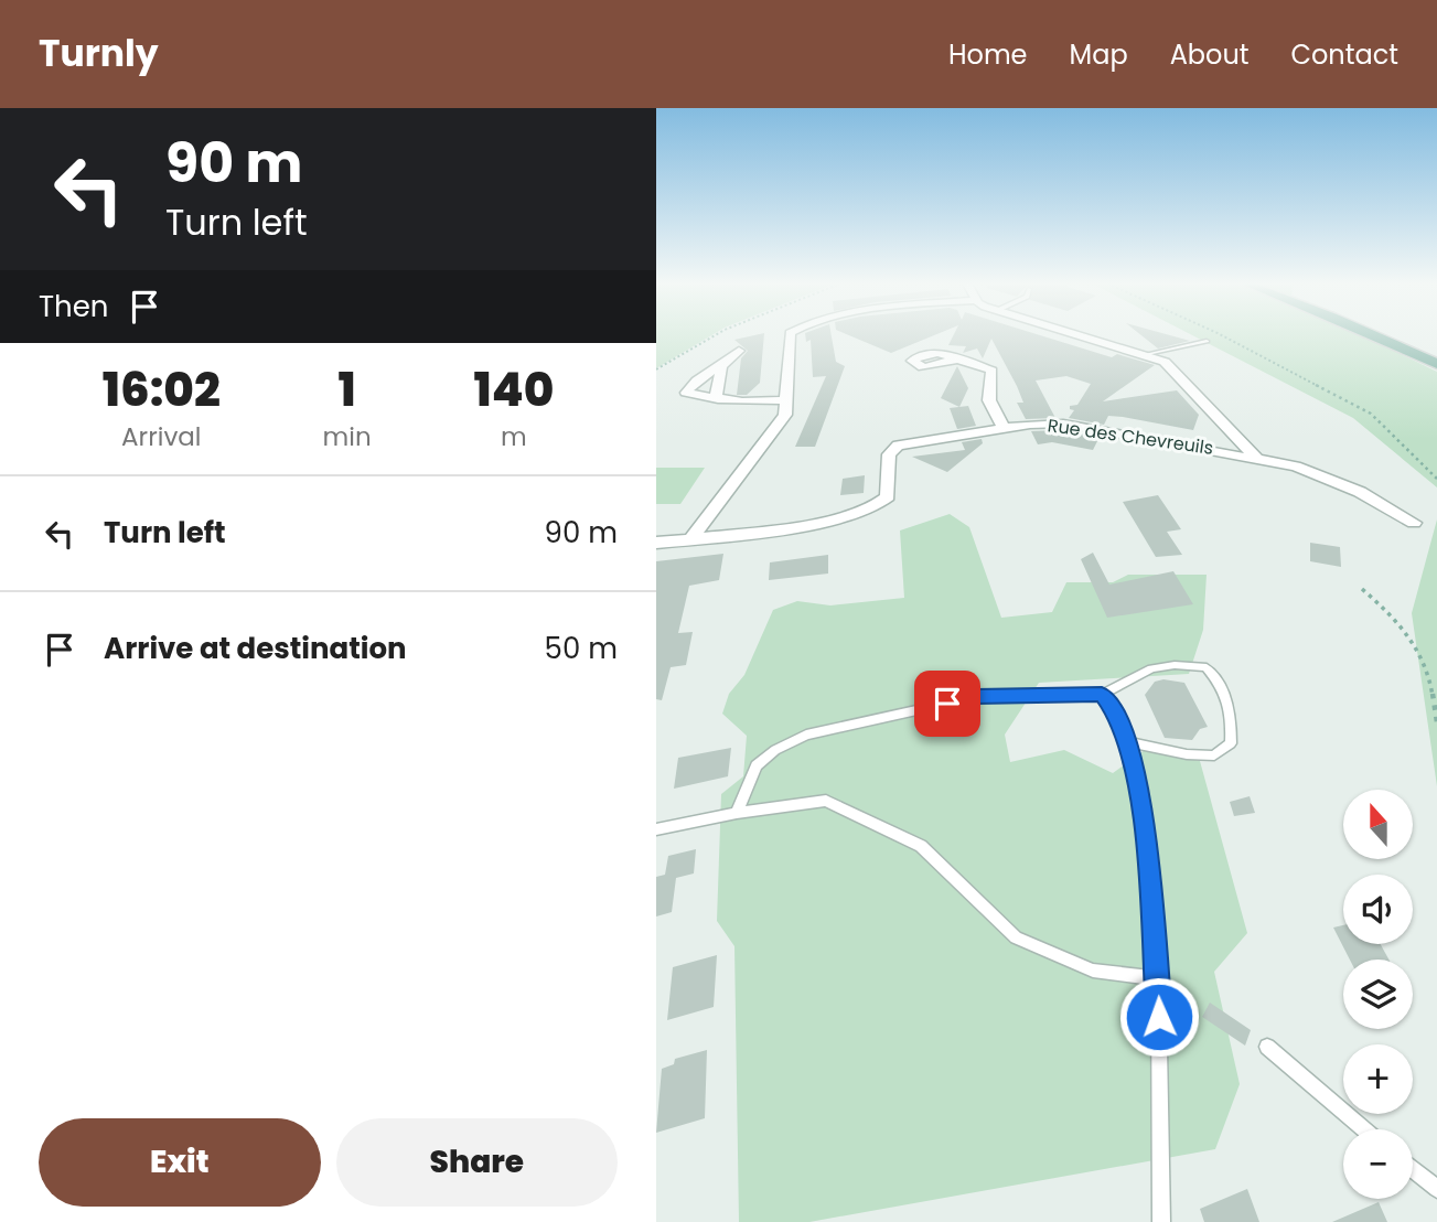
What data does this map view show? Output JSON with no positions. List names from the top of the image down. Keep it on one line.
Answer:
{"streets":{"street":["Rue des Chevreuils"]},"north":"top","page":{"header":"Turnly","nav":["Home","Map","About","Contact"],"turn":["90 m","Turn left"],"then":"Then","eta":["16:02","Arrival","1","min","140","m"],"list":[{"name":"Turn left","value":"90 m"},{"name":"Arrive at destination","value":"50 m"}],"map_buttons":["+","−"],"buttons":["Exit","Share"]}}
